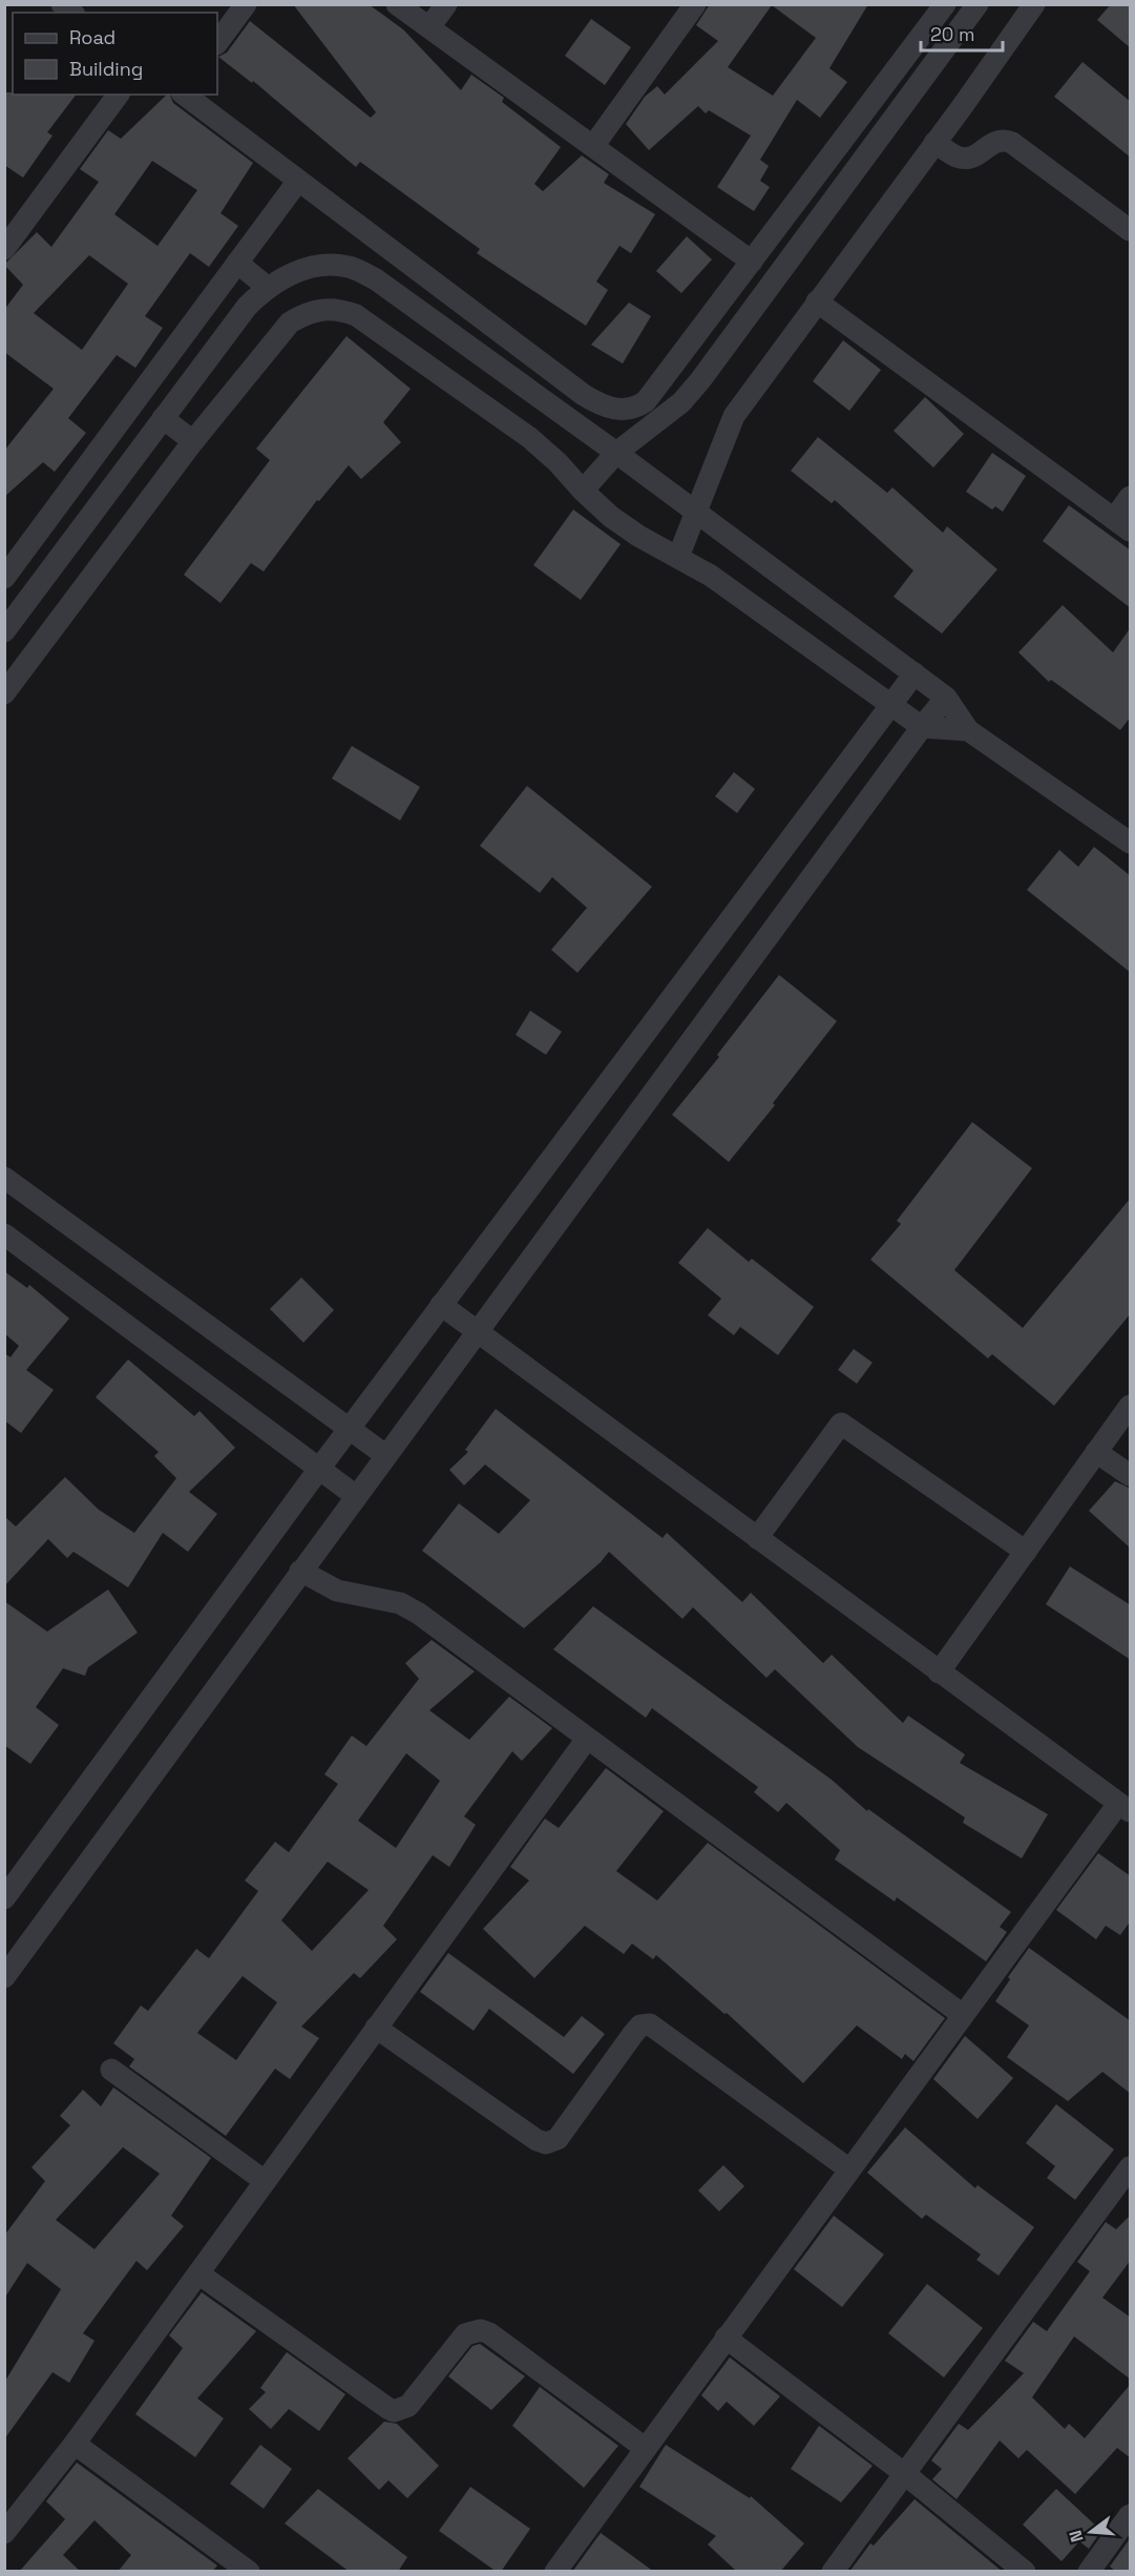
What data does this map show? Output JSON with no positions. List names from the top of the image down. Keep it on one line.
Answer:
{"legend":["Road","Building"],"scale_bar":"20 m","north":"left"}
